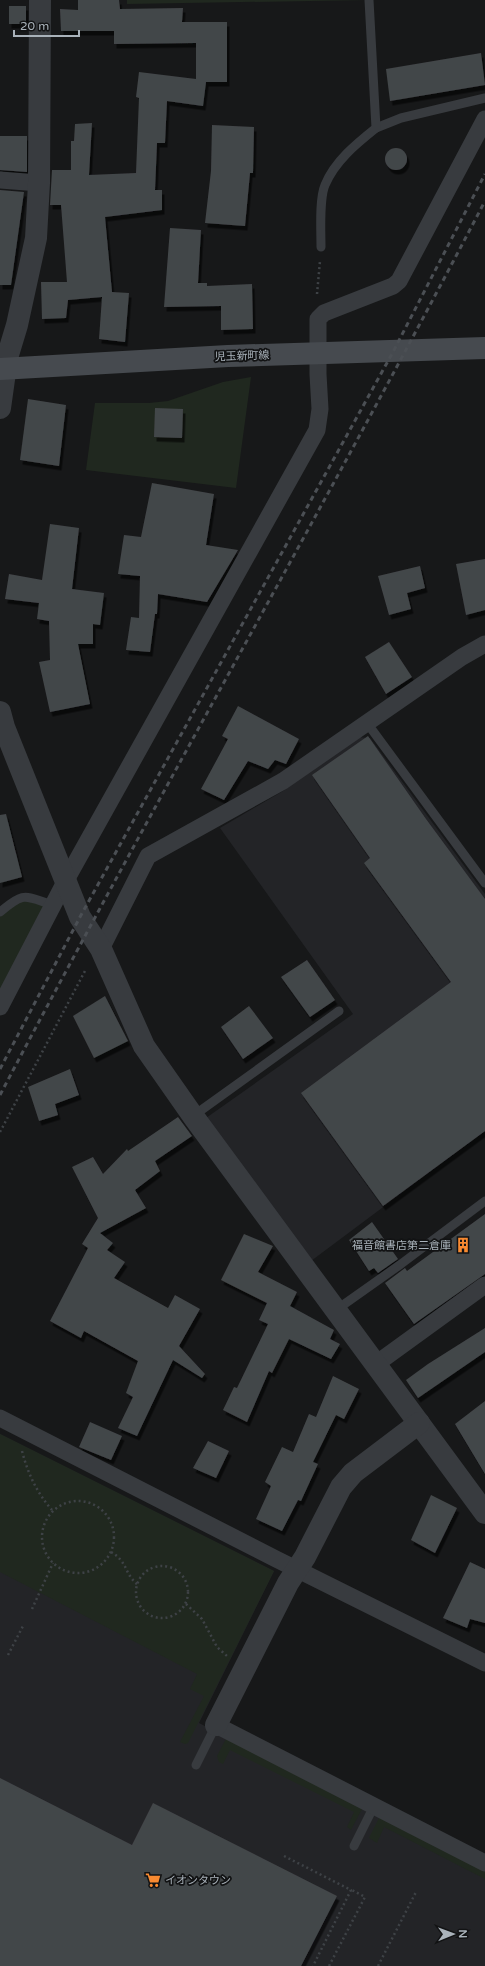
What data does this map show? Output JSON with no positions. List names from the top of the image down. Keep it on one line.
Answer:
{"streets":{"main road":["児玉新町線"]},"places":{"building":["福音館書店第二倉庫"],"supermarket":["イオンタウン"]},"scale_bar":"20 m","north":"right"}
